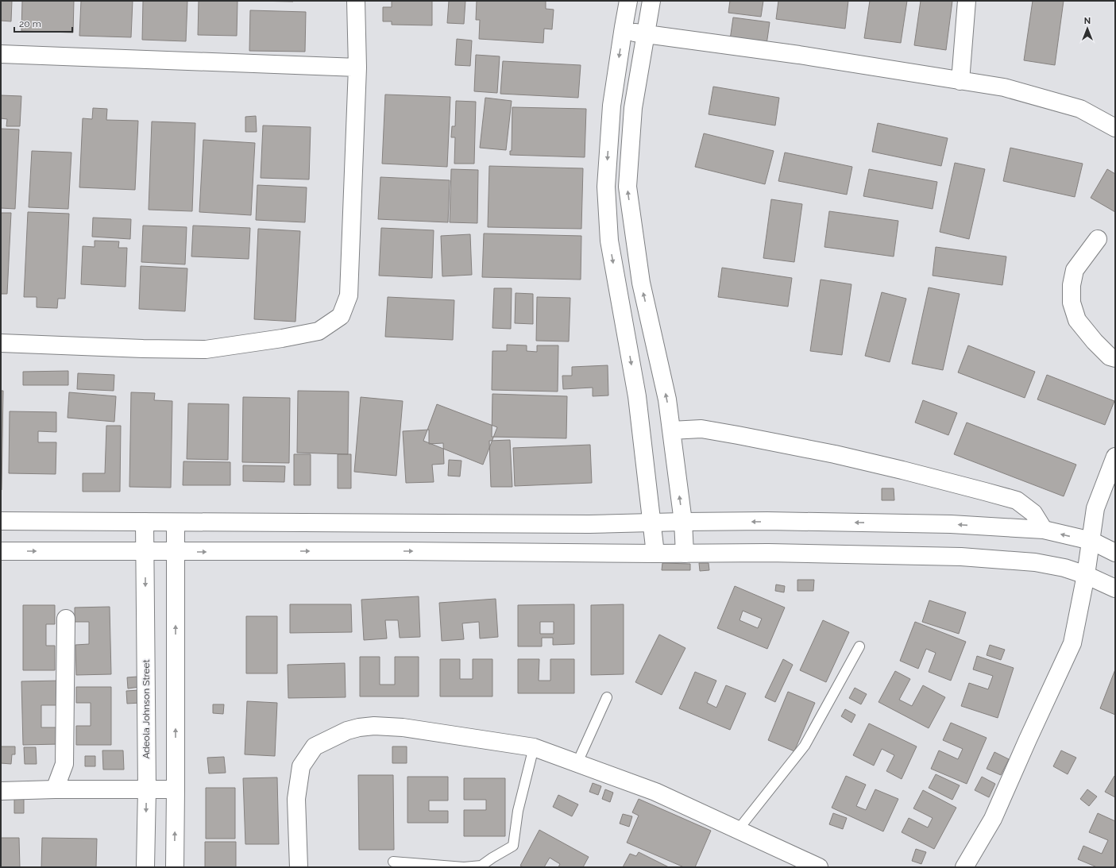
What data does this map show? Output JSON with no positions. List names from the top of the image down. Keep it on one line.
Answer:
{"streets":{"street":["Adeola Johnson Street"]},"scale_bar":"20 m","north":"top"}
